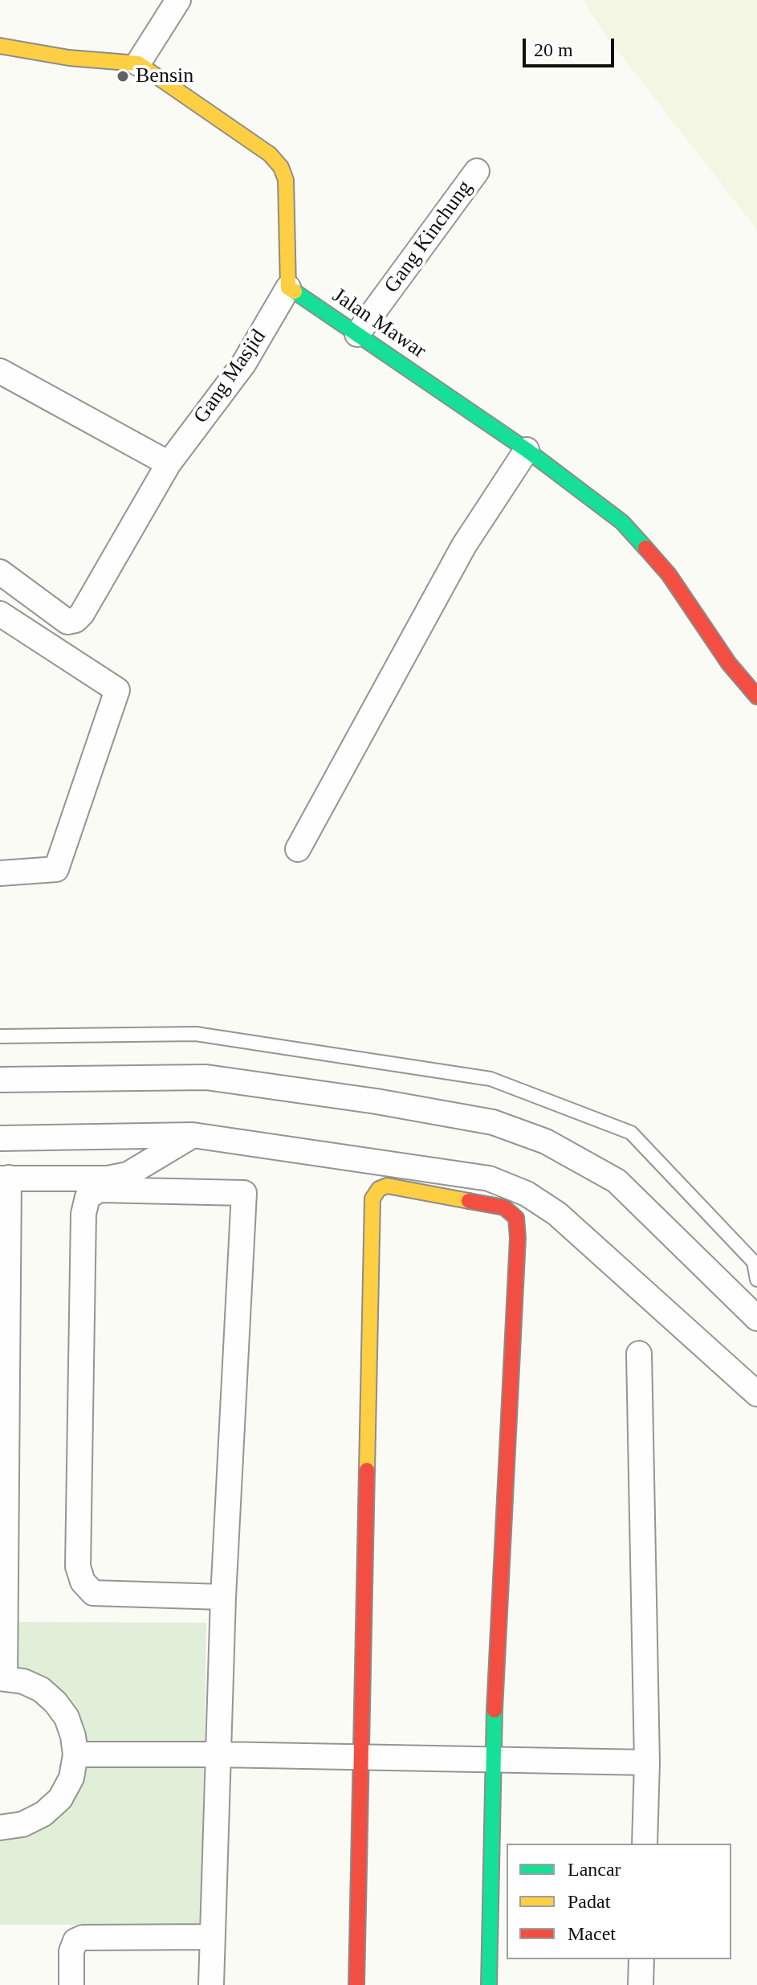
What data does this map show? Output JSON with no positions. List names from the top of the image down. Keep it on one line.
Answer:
{"streets":{"street":["Gang Kinchung","Jalan Mawar","Gang Masjid"]},"crossings":[["Gang Kinchung","Jalan Mawar"],["Jalan Mawar","Gang Masjid"]],"places":["Bensin"],"legend":["Lancar","Padat","Macet"],"scale_bar":"20 m"}
